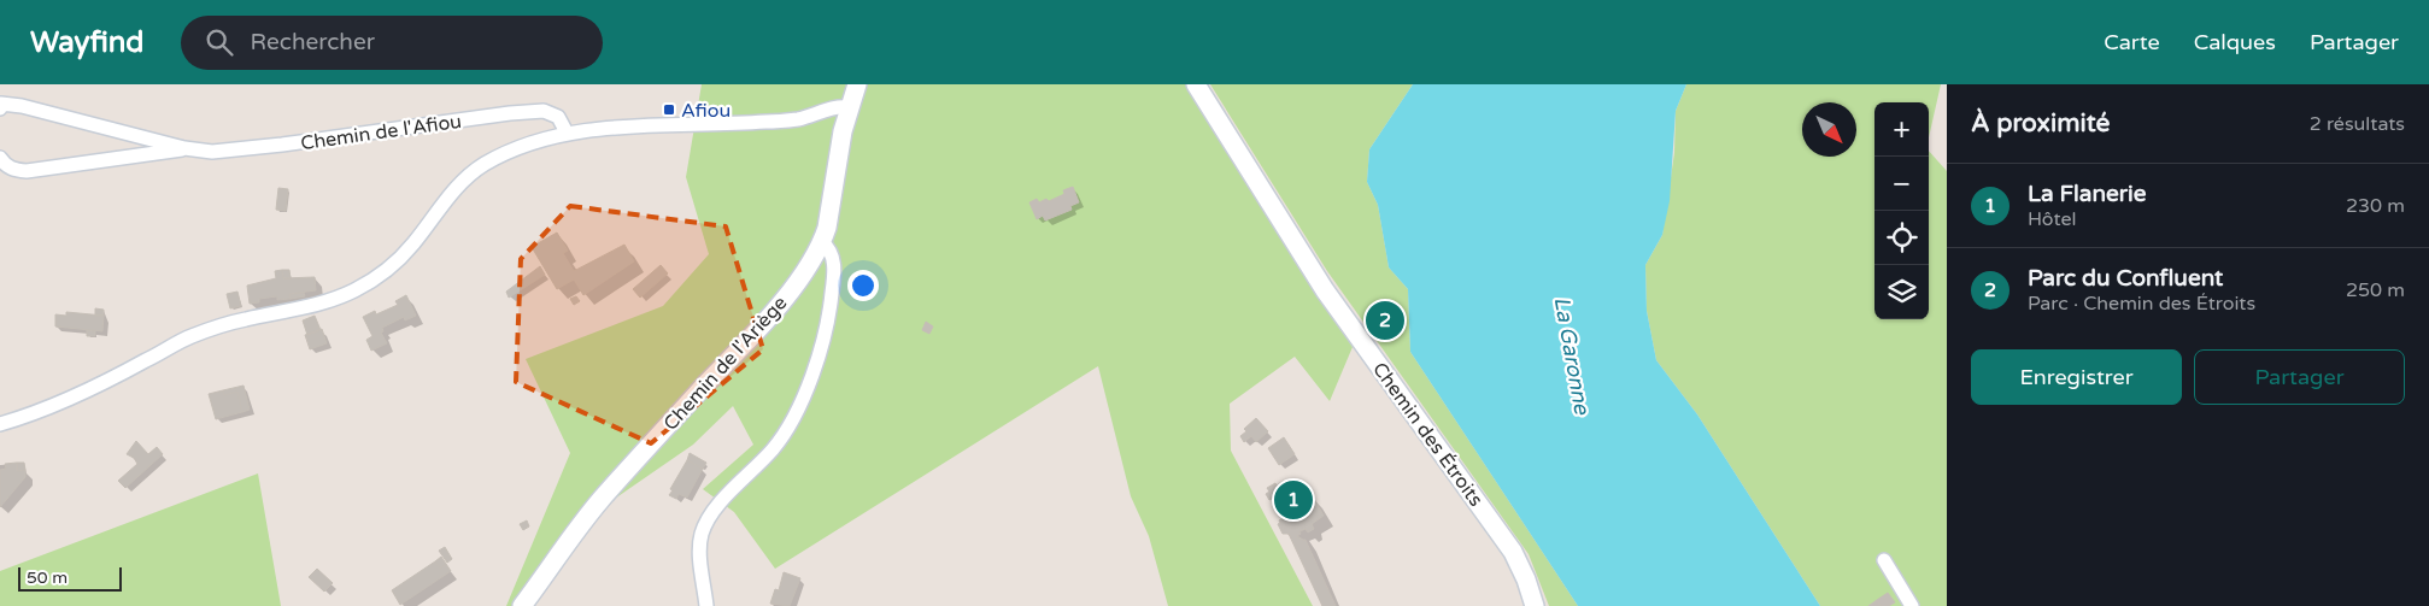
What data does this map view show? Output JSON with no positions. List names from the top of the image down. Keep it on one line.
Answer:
{"streets":{"street":["Chemin de l'Afiou","Chemin de l'Ariège","Chemin des Étroits"]},"water":["La Garonne"],"places":{"transit":["Afiou"]},"scale_bar":"50 m","north":"bottom right","page":{"header":"Wayfind","search":"Rechercher","nav":["Carte","Calques","Partager"],"heading":["À proximité","2 résultats"],"map_buttons":["+","−"],"list":[{"mark":"1","name":"La Flanerie","note":"Hôtel","value":"230 m"},{"mark":"2","name":"Parc du Confluent","note":"Parc · Chemin des Étroits","value":"250 m"}],"pins":["2","1"],"buttons":["Enregistrer","Partager"],"scale":"50 m"}}
